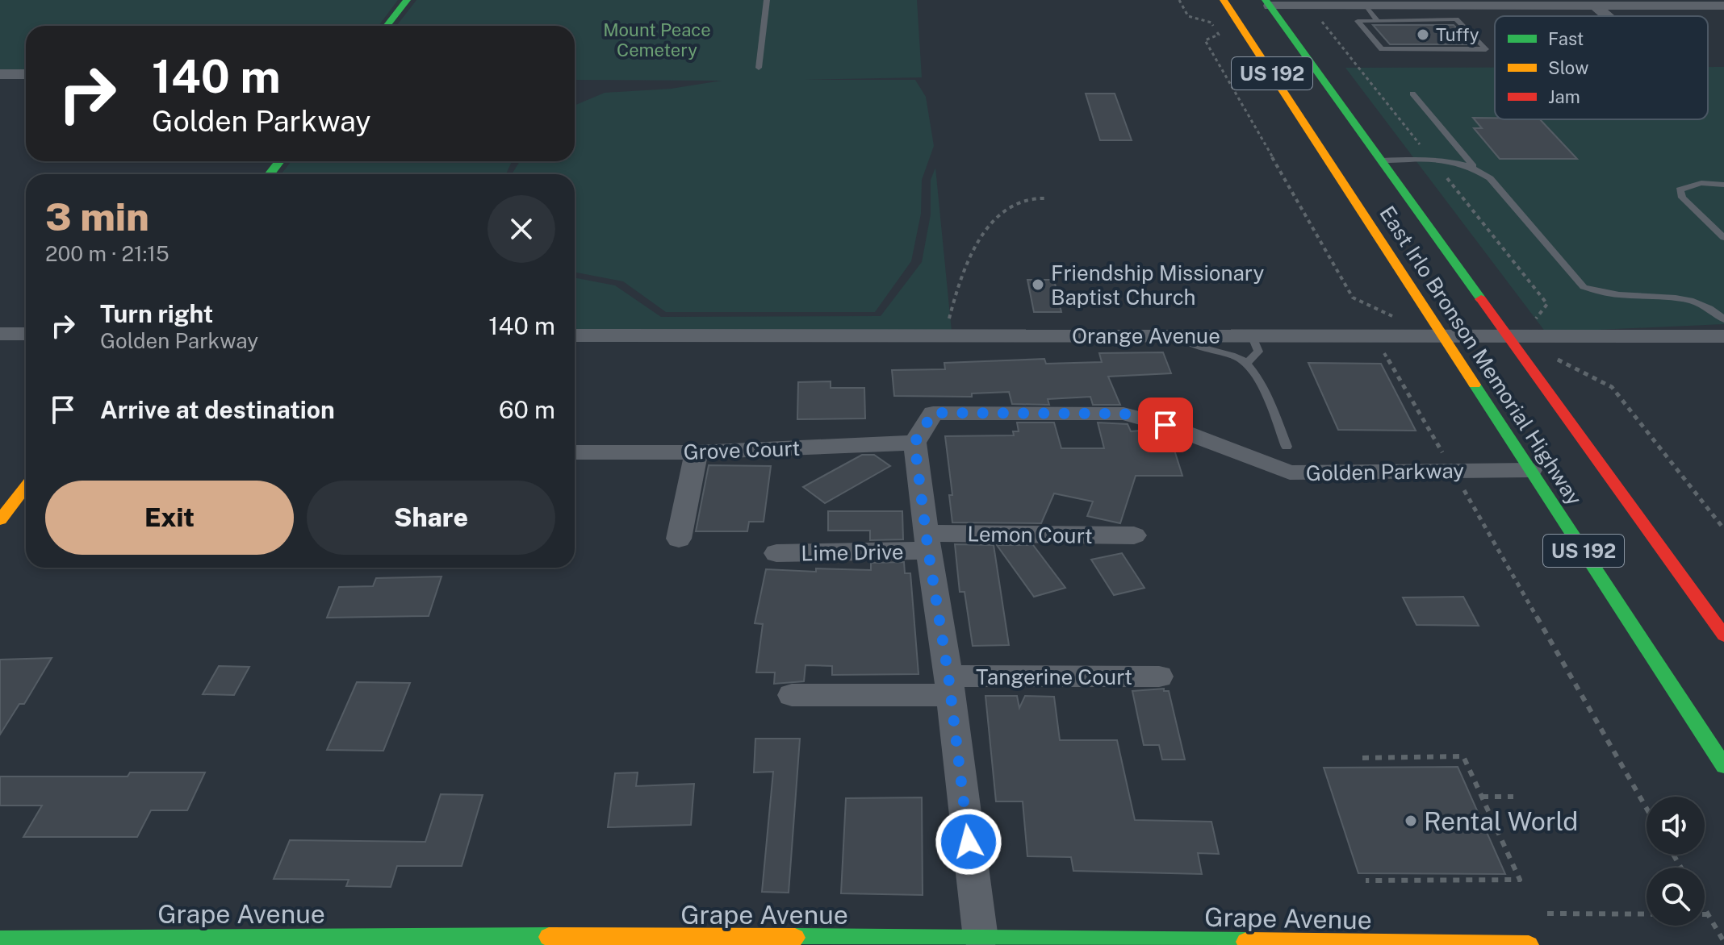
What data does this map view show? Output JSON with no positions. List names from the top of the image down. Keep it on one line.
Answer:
{"streets":{"main road":["US 192","East Irlo Bronson Memorial Highway","Grape Avenue"],"street":["Orange Avenue","Grove Court","Golden Parkway","Lemon Court","Lime Drive","Tangerine Court"]},"crossings":[["Orange Avenue","East Irlo Bronson Memorial Highway"],["East Irlo Bronson Memorial Highway","Golden Parkway"],["Grove Court","Golden Parkway"],["Lemon Court","Lime Drive"]],"parks":["Mount Peace Cemetery"],"places":["Tuffy","Friendship Missionary Baptist Church","Rental World"],"legend":["Fast","Slow","Jam"],"page":{"turn":["140 m","Golden Parkway"],"heading":["3 min","200 m · 21:15"],"list":[{"name":"Turn right","note":"Golden Parkway","value":"140 m"},{"name":"Arrive at destination","value":"60 m"}],"buttons":["Exit","Share"]}}
